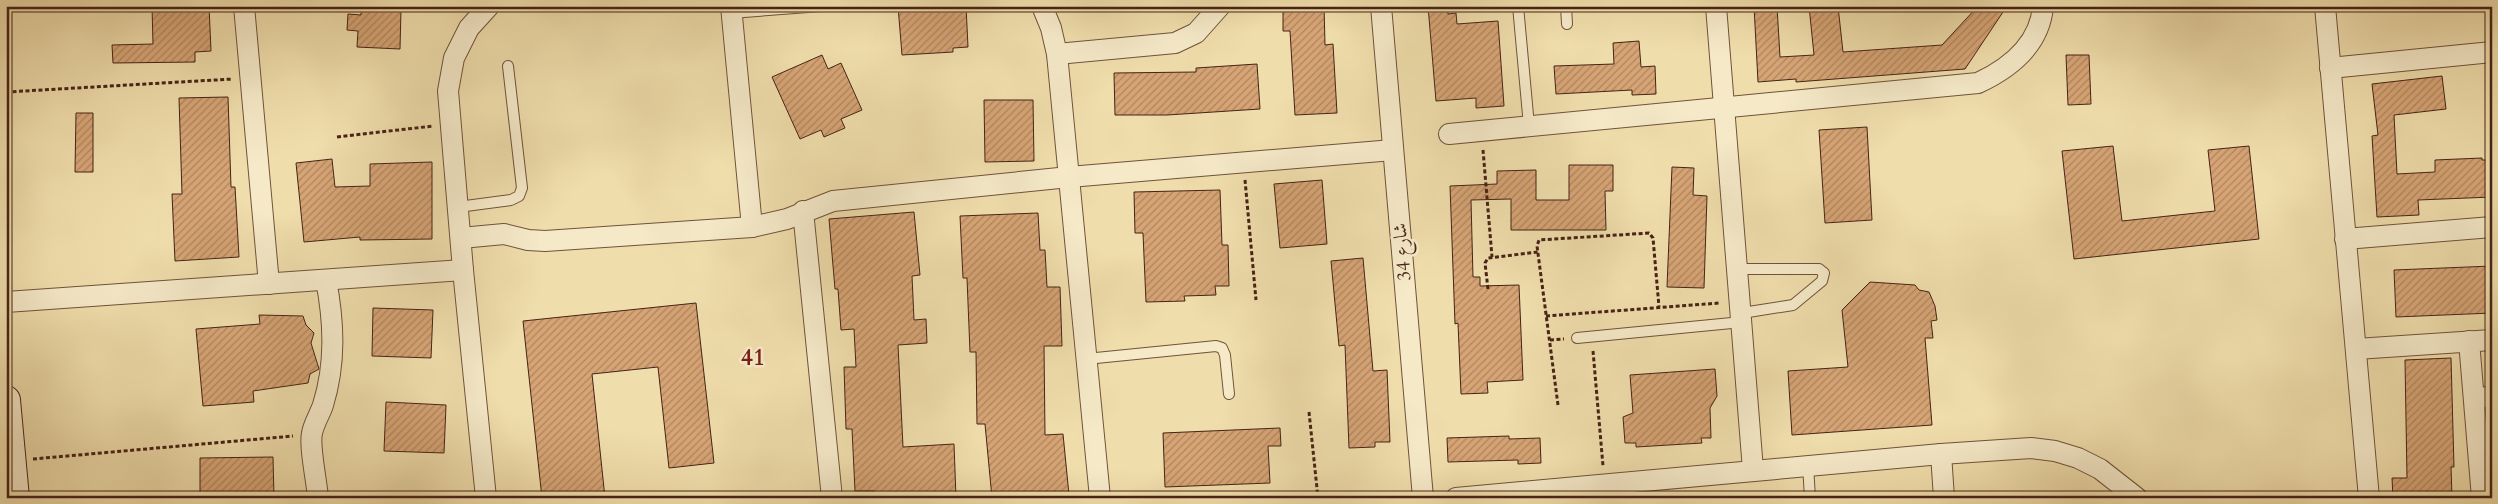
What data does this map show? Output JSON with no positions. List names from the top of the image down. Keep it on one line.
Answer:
{"streets":{"street":["شارع 34"]},"districts":["41"]}
